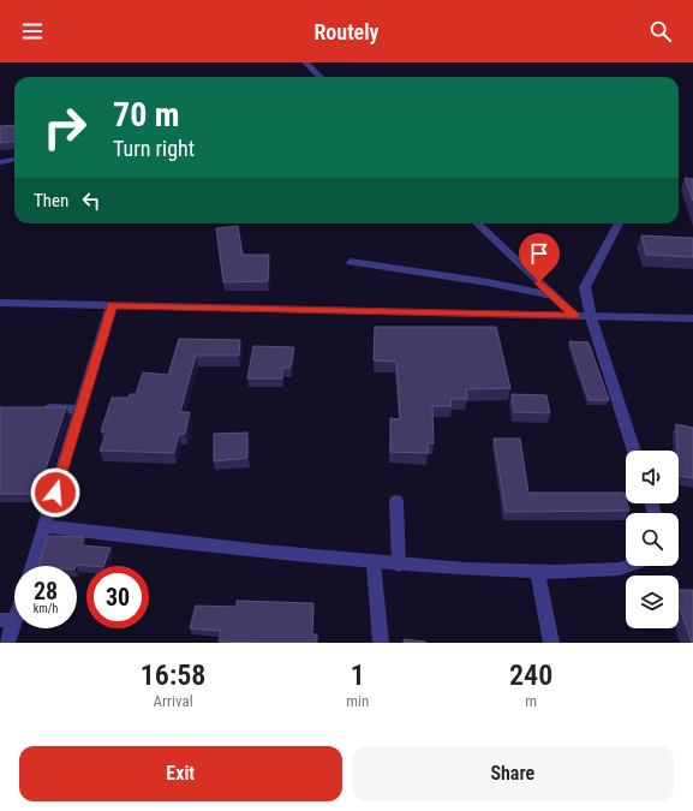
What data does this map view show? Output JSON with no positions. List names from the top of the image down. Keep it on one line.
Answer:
{"page":{"header":"Routely","turn":["70 m","Turn right"],"then":"Then","speed":"28 km/h","limit":"30","eta":["16:58","Arrival","1","min","240","m"],"buttons":["Exit","Share"]}}
